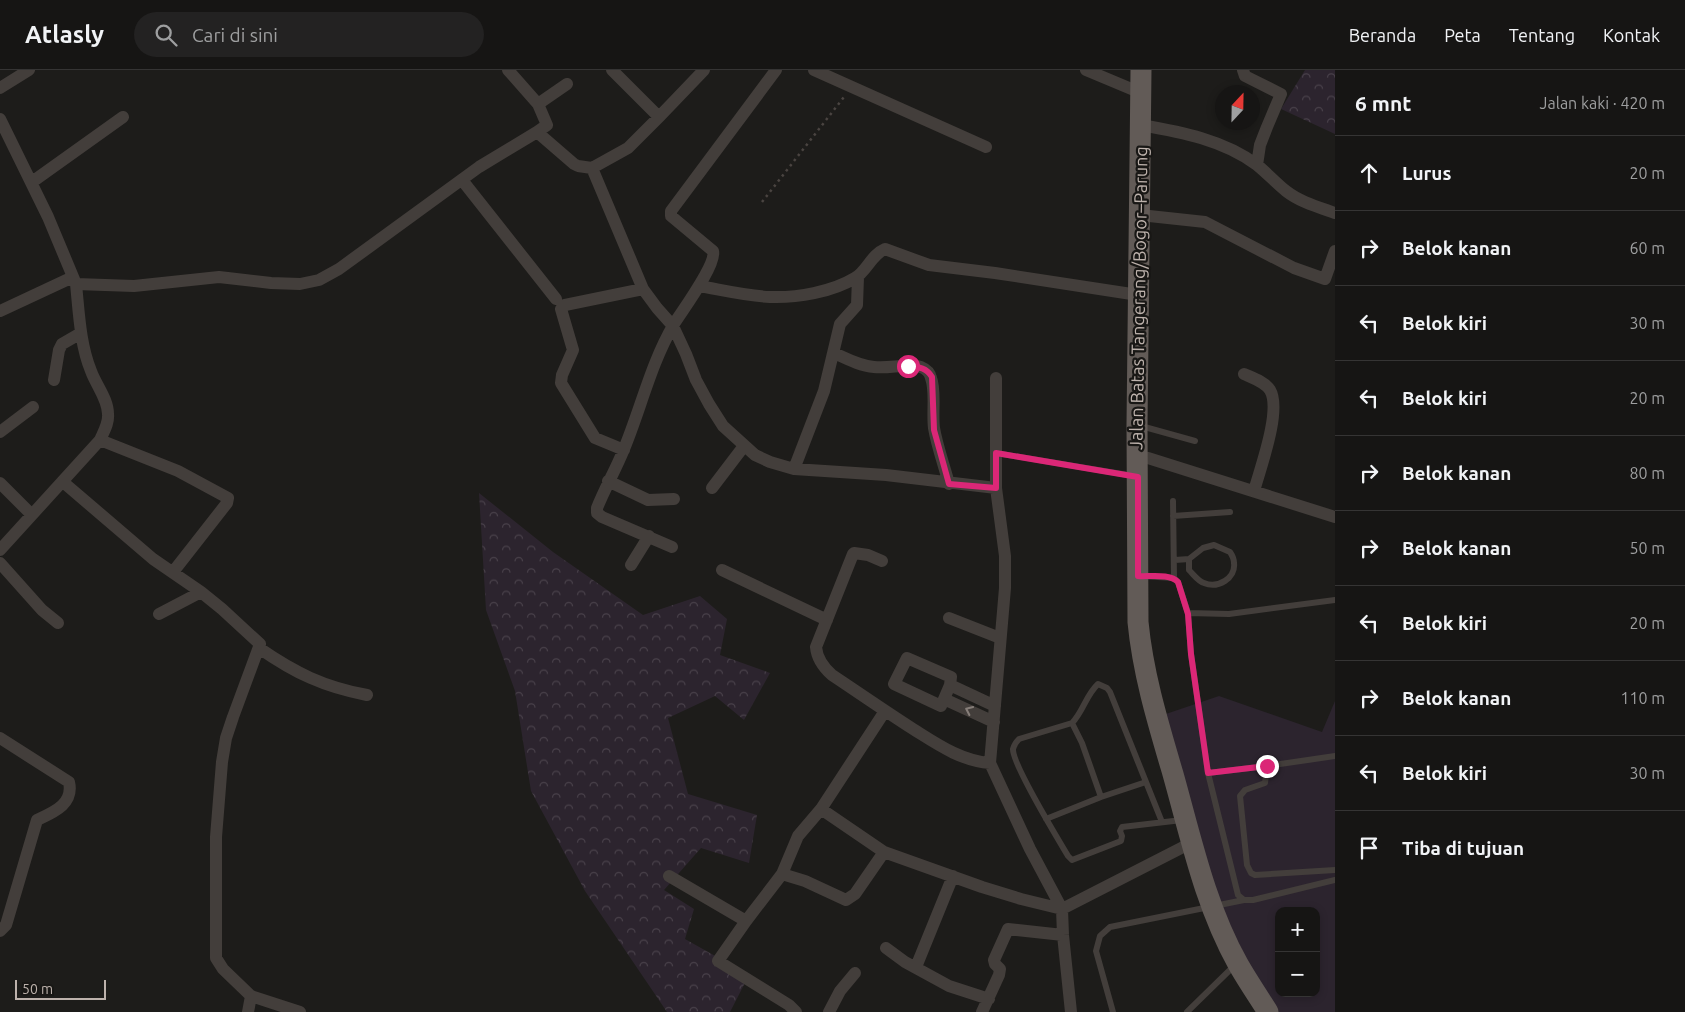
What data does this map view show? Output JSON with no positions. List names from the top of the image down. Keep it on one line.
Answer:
{"streets":{"main road":["Jalan Batas Tangerang/Bogor–Parung"]},"scale_bar":"50 m","north":"top","page":{"header":"Atlasly","search":"Cari di sini","nav":["Beranda","Peta","Tentang","Kontak"],"heading":["6 mnt","Jalan kaki · 420 m"],"list":[["Lurus","20 m"],["Belok kanan","60 m"],["Belok kiri","30 m"],["Belok kiri","20 m"],["Belok kanan","80 m"],["Belok kanan","50 m"],["Belok kiri","20 m"],["Belok kanan","110 m"],["Belok kiri","30 m"],"Tiba di tujuan"],"map_buttons":["+","−"],"scale":"50 m"}}
